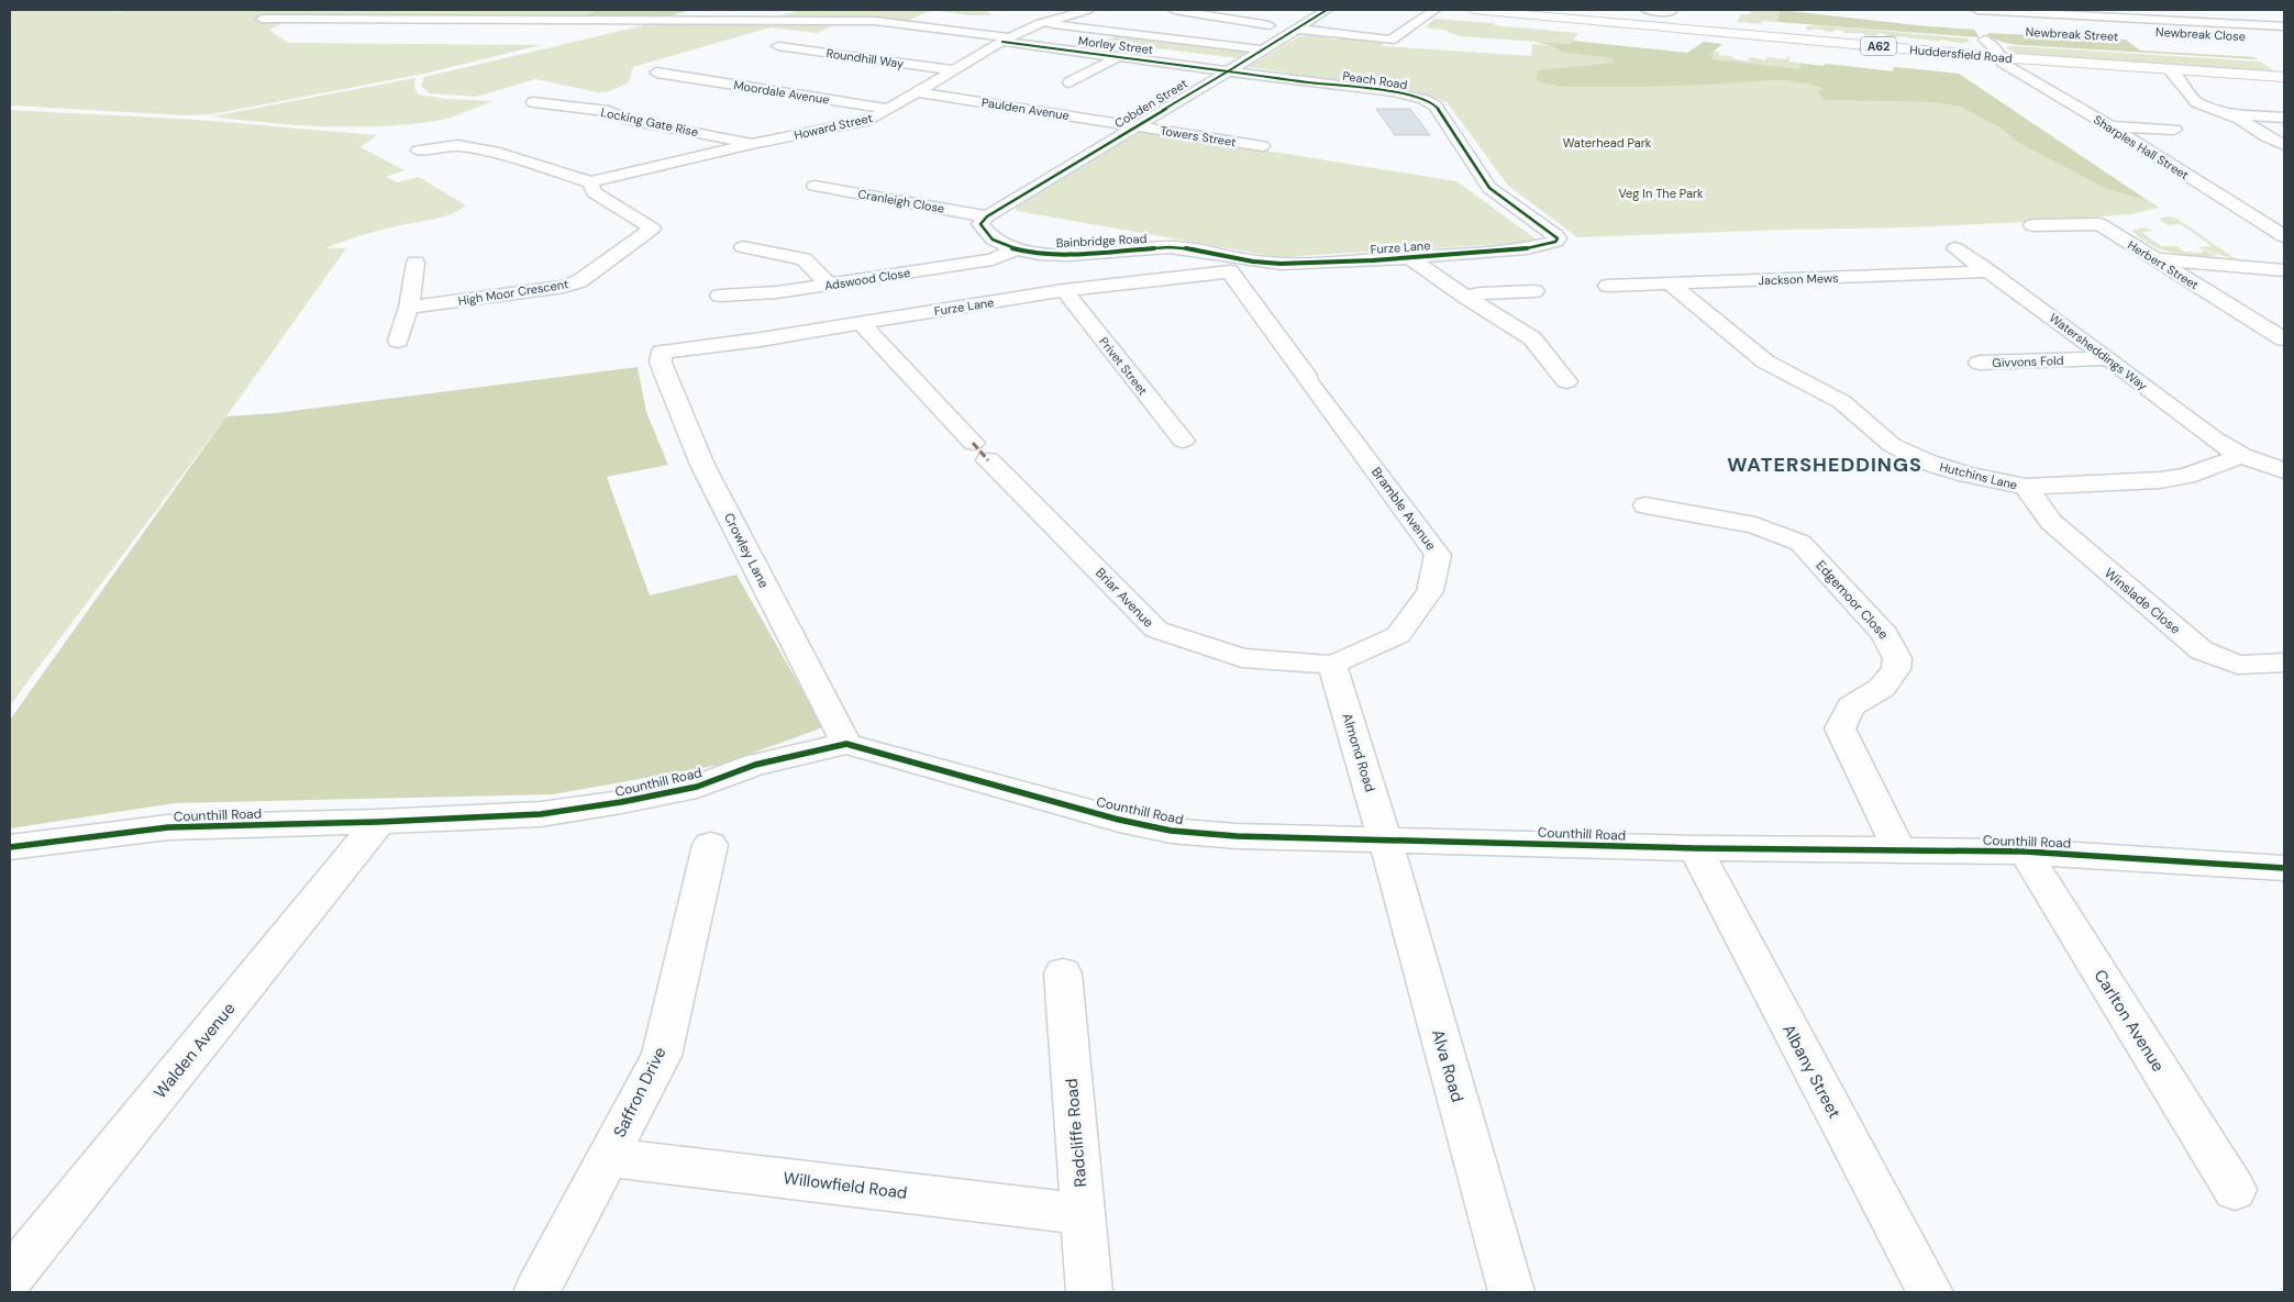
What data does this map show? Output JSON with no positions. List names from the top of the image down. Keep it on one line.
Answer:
{"streets":{"main road":["A62","Huddersfield Road"],"street":["Newbreak Street","Newbreak Close","Morley Street","Roundhill Way","Peach Road","Moordale Avenue","Cobden Street","Paulden Avenue","Locking Gate Rise","Howard Street","Towers Street","Sharples Hall Street","Cranleigh Close","Bainbridge Road","Furze Lane","Herbert Street","Adswood Close","Jackson Mews","High Moor Crescent","Watersheddings Way","Givvons Fold","Privet Street","Hutchins Lane","Bramble Avenue","Crowley Lane","Briar Avenue","Edgemoor Close","Winslade Close","Almond Road","Counthill Road","Carlton Avenue","Walden Avenue","Alva Road","Albany Street","Saffron Drive","Radcliffe Road","Willowfield Road"]},"crossings":[["Newbreak Street","Newbreak Close"],["Morley Street","Peach Road"],["Morley Street","Cobden Street"],["Morley Street","Howard Street"],["Huddersfield Road","Sharples Hall Street"],["Roundhill Way","Howard Street"],["Peach Road","Cobden Street"],["Peach Road","Furze Lane"],["Moordale Avenue","Howard Street"],["Cobden Street","Paulden Avenue"],["Cobden Street","Towers Street"],["Cobden Street","Cranleigh Close"],["Cobden Street","Bainbridge Road"],["Paulden Avenue","Howard Street"],["Paulden Avenue","Towers Street"],["Locking Gate Rise","Howard Street"],["Howard Street","High Moor Crescent"],["Cranleigh Close","Bainbridge Road"],["Bainbridge Road","Furze Lane"],["Bainbridge Road","Adswood Close"],["Bainbridge Road","Bramble Avenue"],["Furze Lane","Privet Street"],["Furze Lane","Bramble Avenue"],["Furze Lane","Crowley Lane"],["Furze Lane","Briar Avenue"],["Jackson Mews","Watersheddings Way"],["Jackson Mews","Hutchins Lane"],["Watersheddings Way","Givvons Fold"],["Watersheddings Way","Hutchins Lane"],["Hutchins Lane","Winslade Close"],["Bramble Avenue","Briar Avenue"],["Bramble Avenue","Almond Road"],["Crowley Lane","Counthill Road"],["Briar Avenue","Almond Road"],["Edgemoor Close","Counthill Road"],["Almond Road","Counthill Road"],["Almond Road","Alva Road"],["Counthill Road","Carlton Avenue"],["Counthill Road","Walden Avenue"],["Counthill Road","Alva Road"],["Counthill Road","Albany Street"],["Saffron Drive","Willowfield Road"],["Radcliffe Road","Willowfield Road"]],"districts":["WATERSHEDDINGS"],"parks":["Waterhead Park","Veg In The Park"]}
